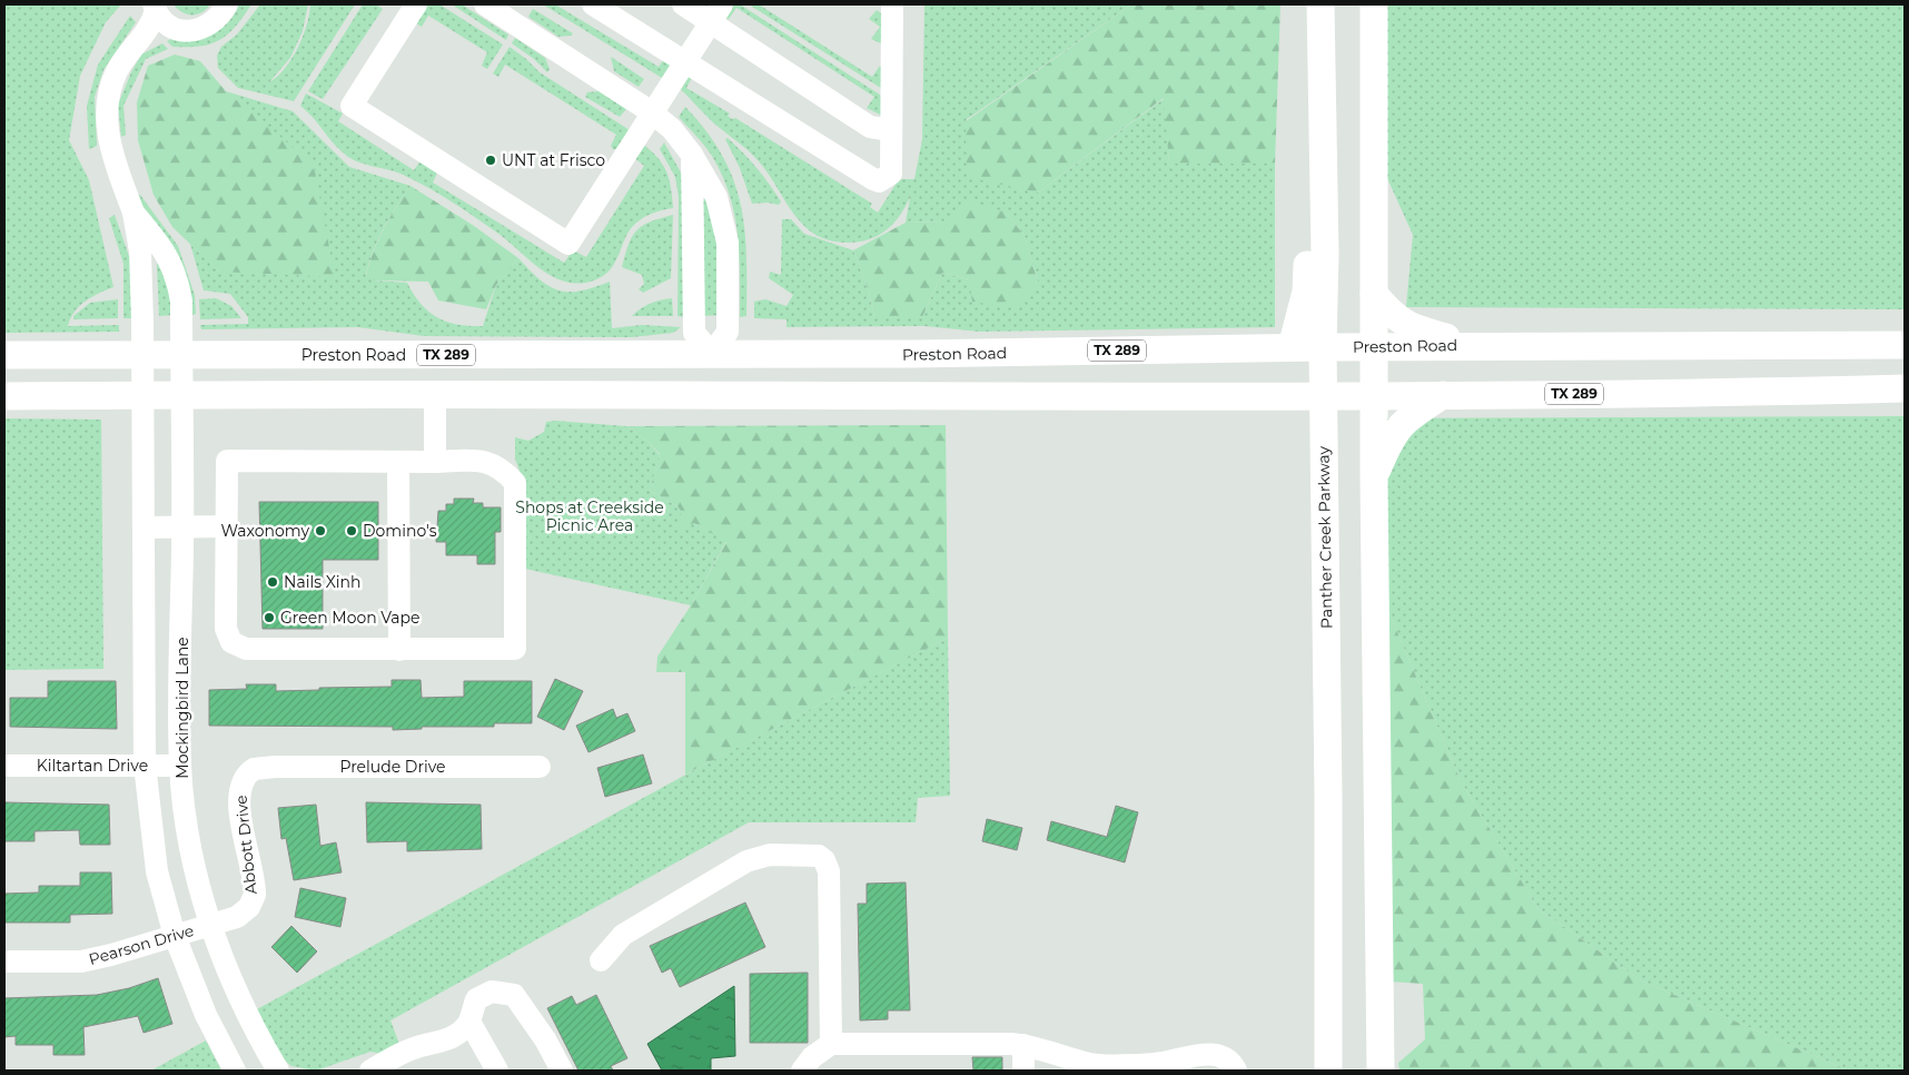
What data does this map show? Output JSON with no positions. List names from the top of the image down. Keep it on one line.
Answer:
{"streets":{"main road":["Preston Road","TX 289","Panther Creek Parkway"],"street":["Mockingbird Lane","Kiltartan Drive","Prelude Drive","Abbott Drive","Pearson Drive"]},"crossings":[["Preston Road","Panther Creek Parkway"],["Preston Road","Mockingbird Lane"],["TX 289","Panther Creek Parkway"],["TX 289","Mockingbird Lane"],["Mockingbird Lane","Kiltartan Drive"],["Mockingbird Lane","Abbott Drive"],["Mockingbird Lane","Pearson Drive"],["Prelude Drive","Abbott Drive"],["Abbott Drive","Pearson Drive"]],"parks":["Shops at Creekside Picnic Area"],"places":["UNT at Frisco","Waxonomy","Domino's","Nails Xinh","Green Moon Vape"]}
